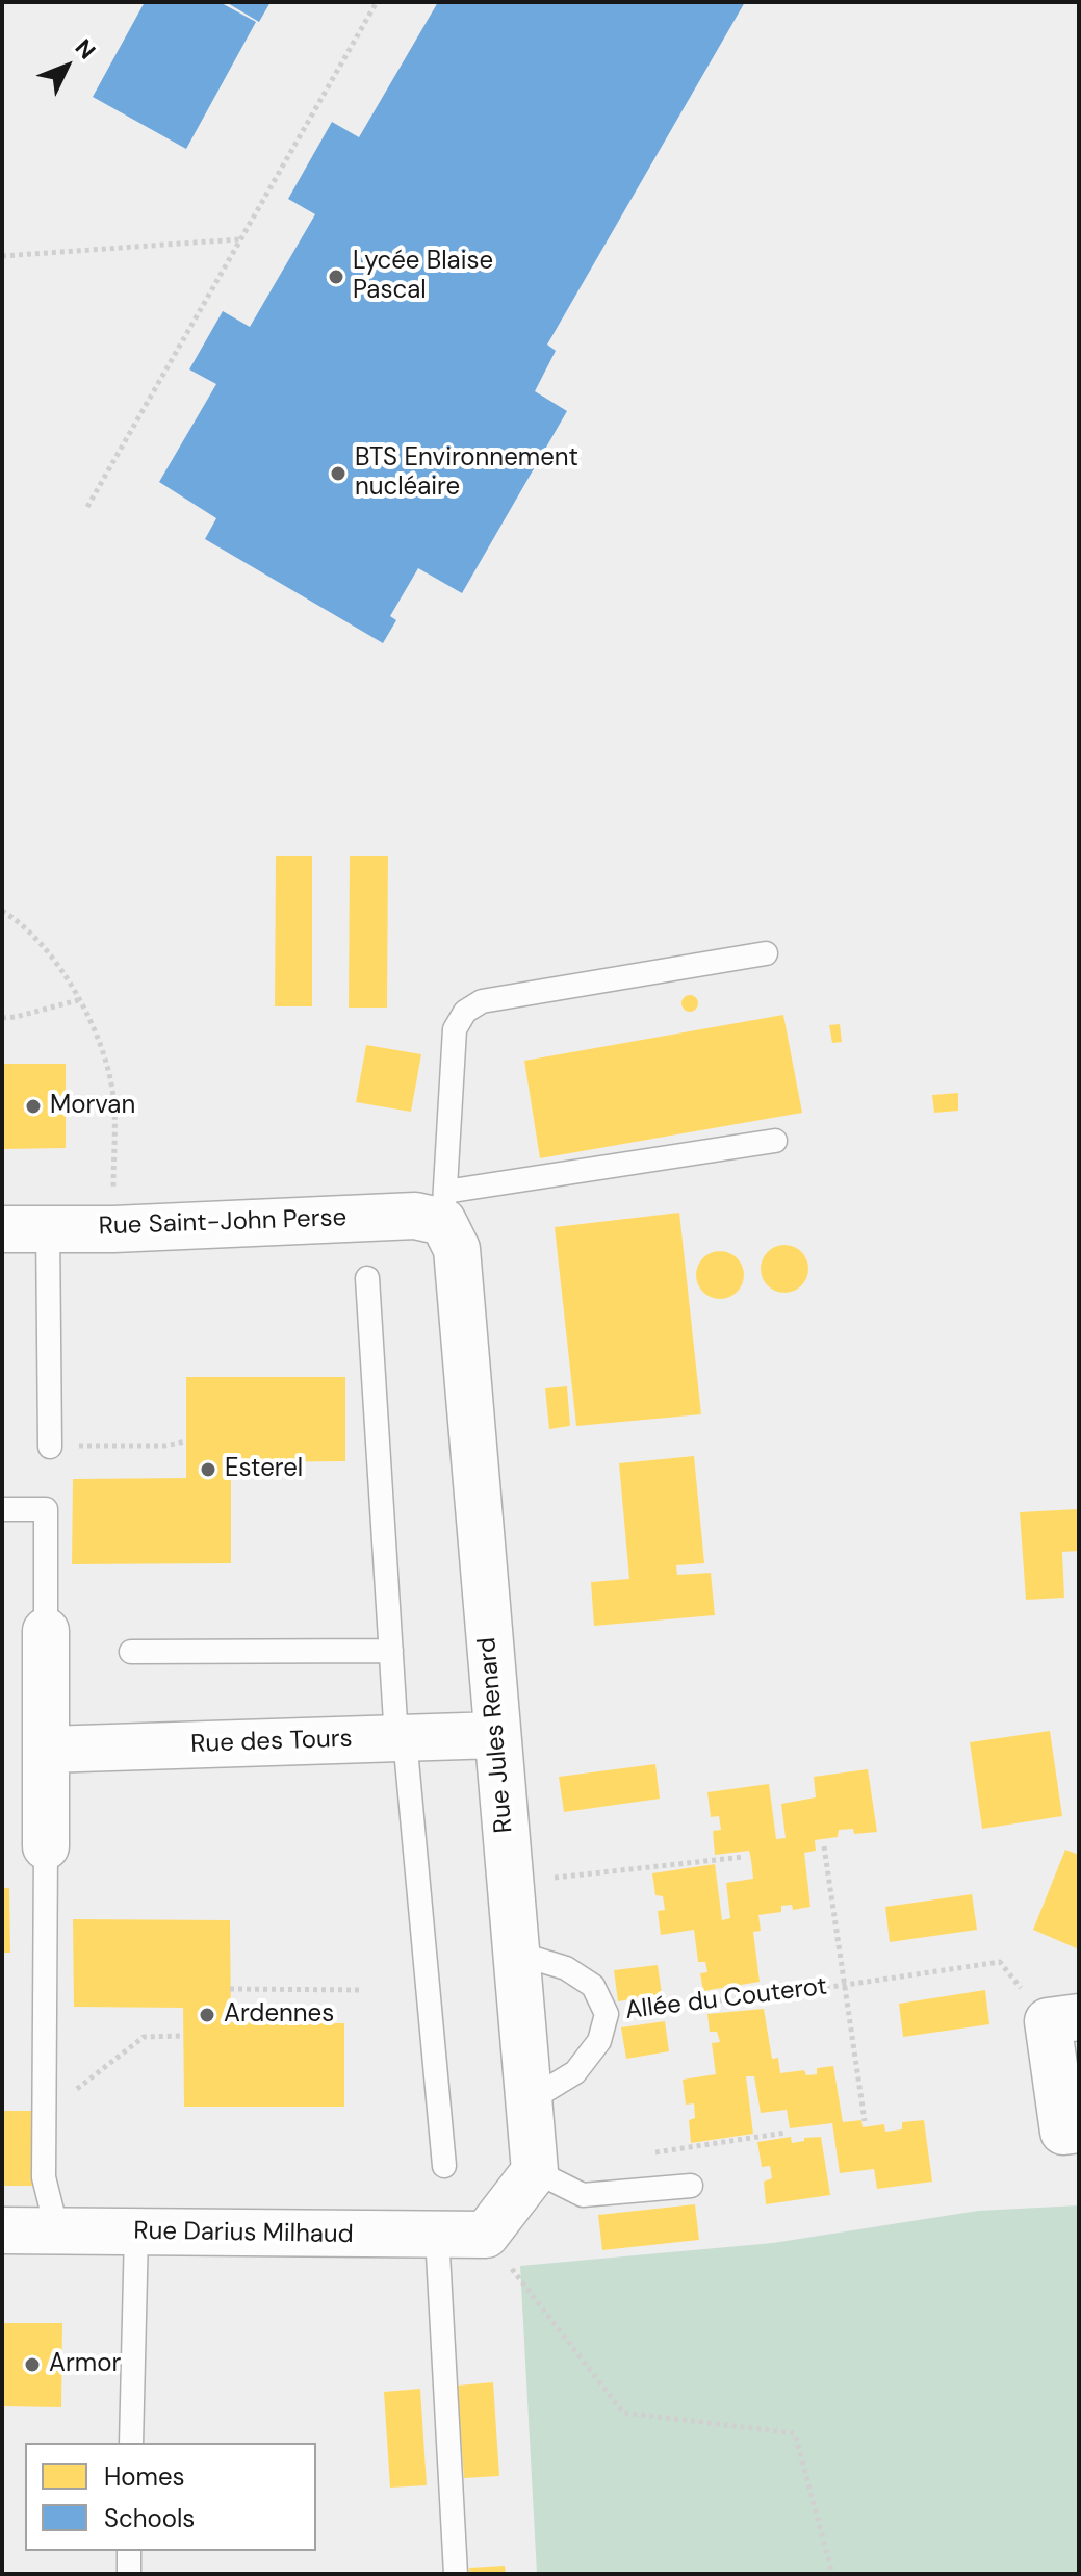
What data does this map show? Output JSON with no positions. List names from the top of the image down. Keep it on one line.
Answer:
{"streets":{"street":["Rue Saint-John Perse","Rue Jules Renard","Rue des Tours","Rue Darius Milhaud"],"path":["Allée du Couterot"]},"crossings":[["Rue Saint-John Perse","Rue Jules Renard"],["Rue Jules Renard","Rue des Tours"]],"places":["Lycée Blaise Pascal","BTS Environnement nucléaire","Morvan","Esterel","Ardennes","Armor"],"legend":["Homes","Schools"],"north":"top right"}
